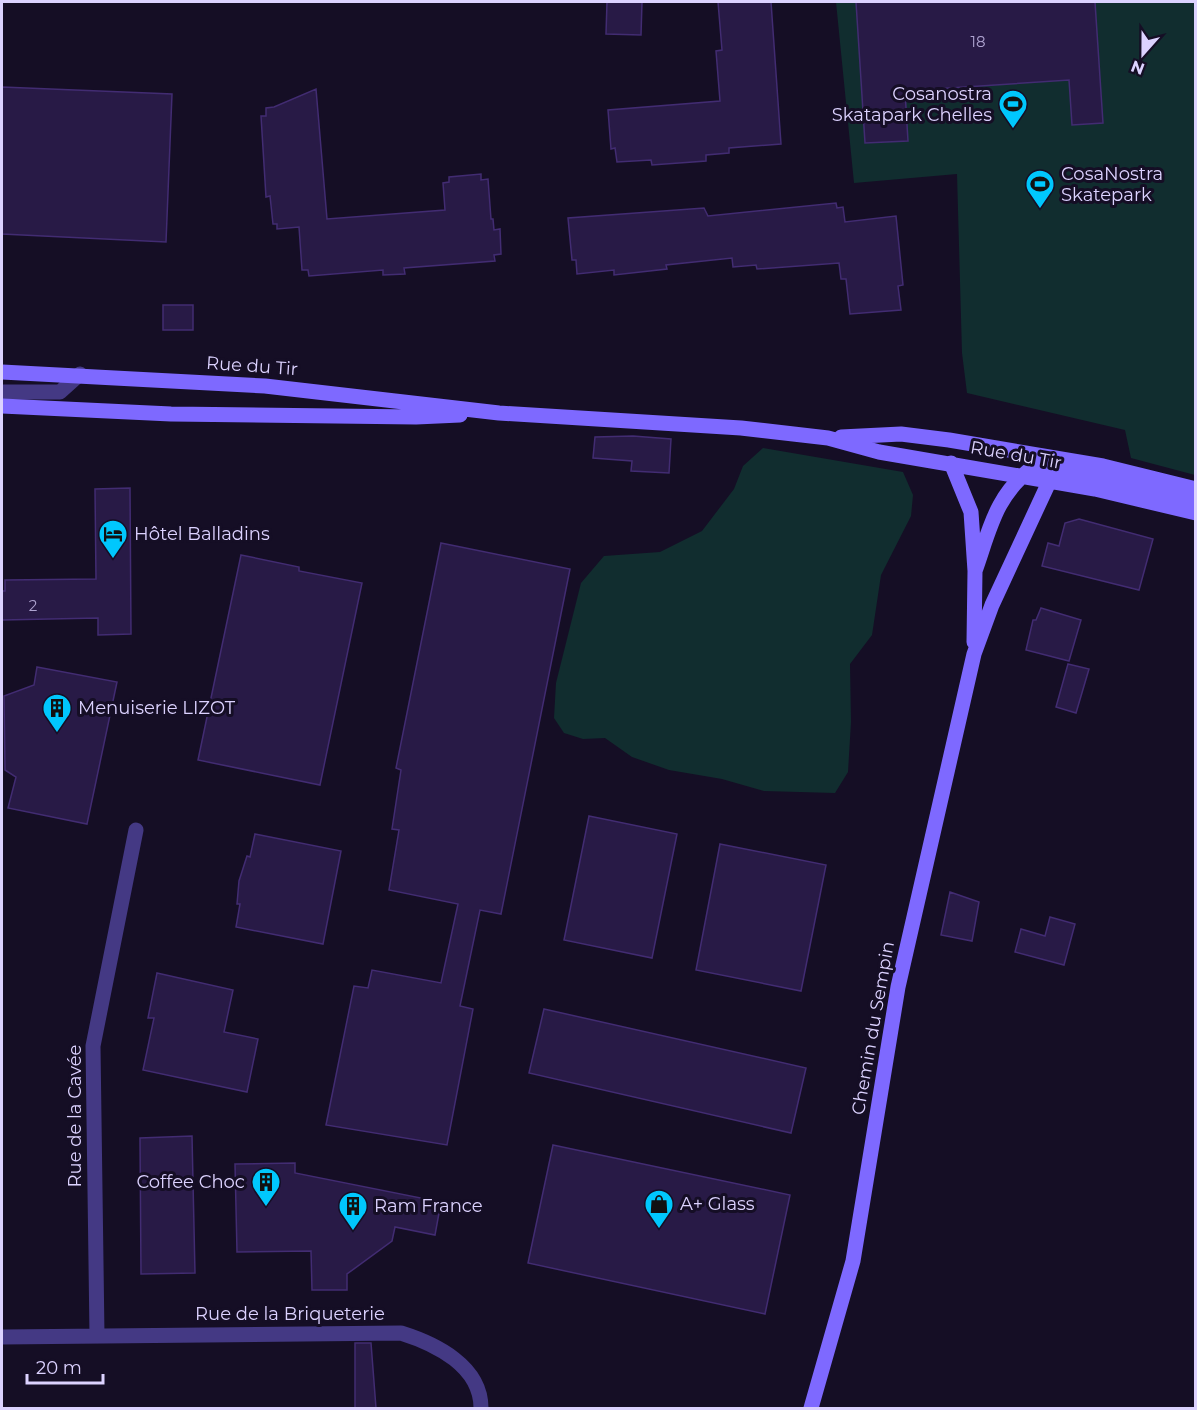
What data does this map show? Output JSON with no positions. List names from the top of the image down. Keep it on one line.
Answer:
{"streets":{"main road":["Rue du Tir","Chemin du Sempin"],"street":["Rue de la Cavée","Rue de la Briqueterie"]},"crossings":[["Rue du Tir","Chemin du Sempin"],["Rue de la Cavée","Rue de la Briqueterie"]],"places":{"sports":["Cosanostra Skatapark Chelles","CosaNostra Skatepark"],"hotel":["Hôtel Balladins"],"building":["Menuiserie LIZOT","Coffee Choc","Ram France"],"shop":["A+ Glass"]},"house_numbers":["18","2"],"scale_bar":"20 m","north":"bottom"}
